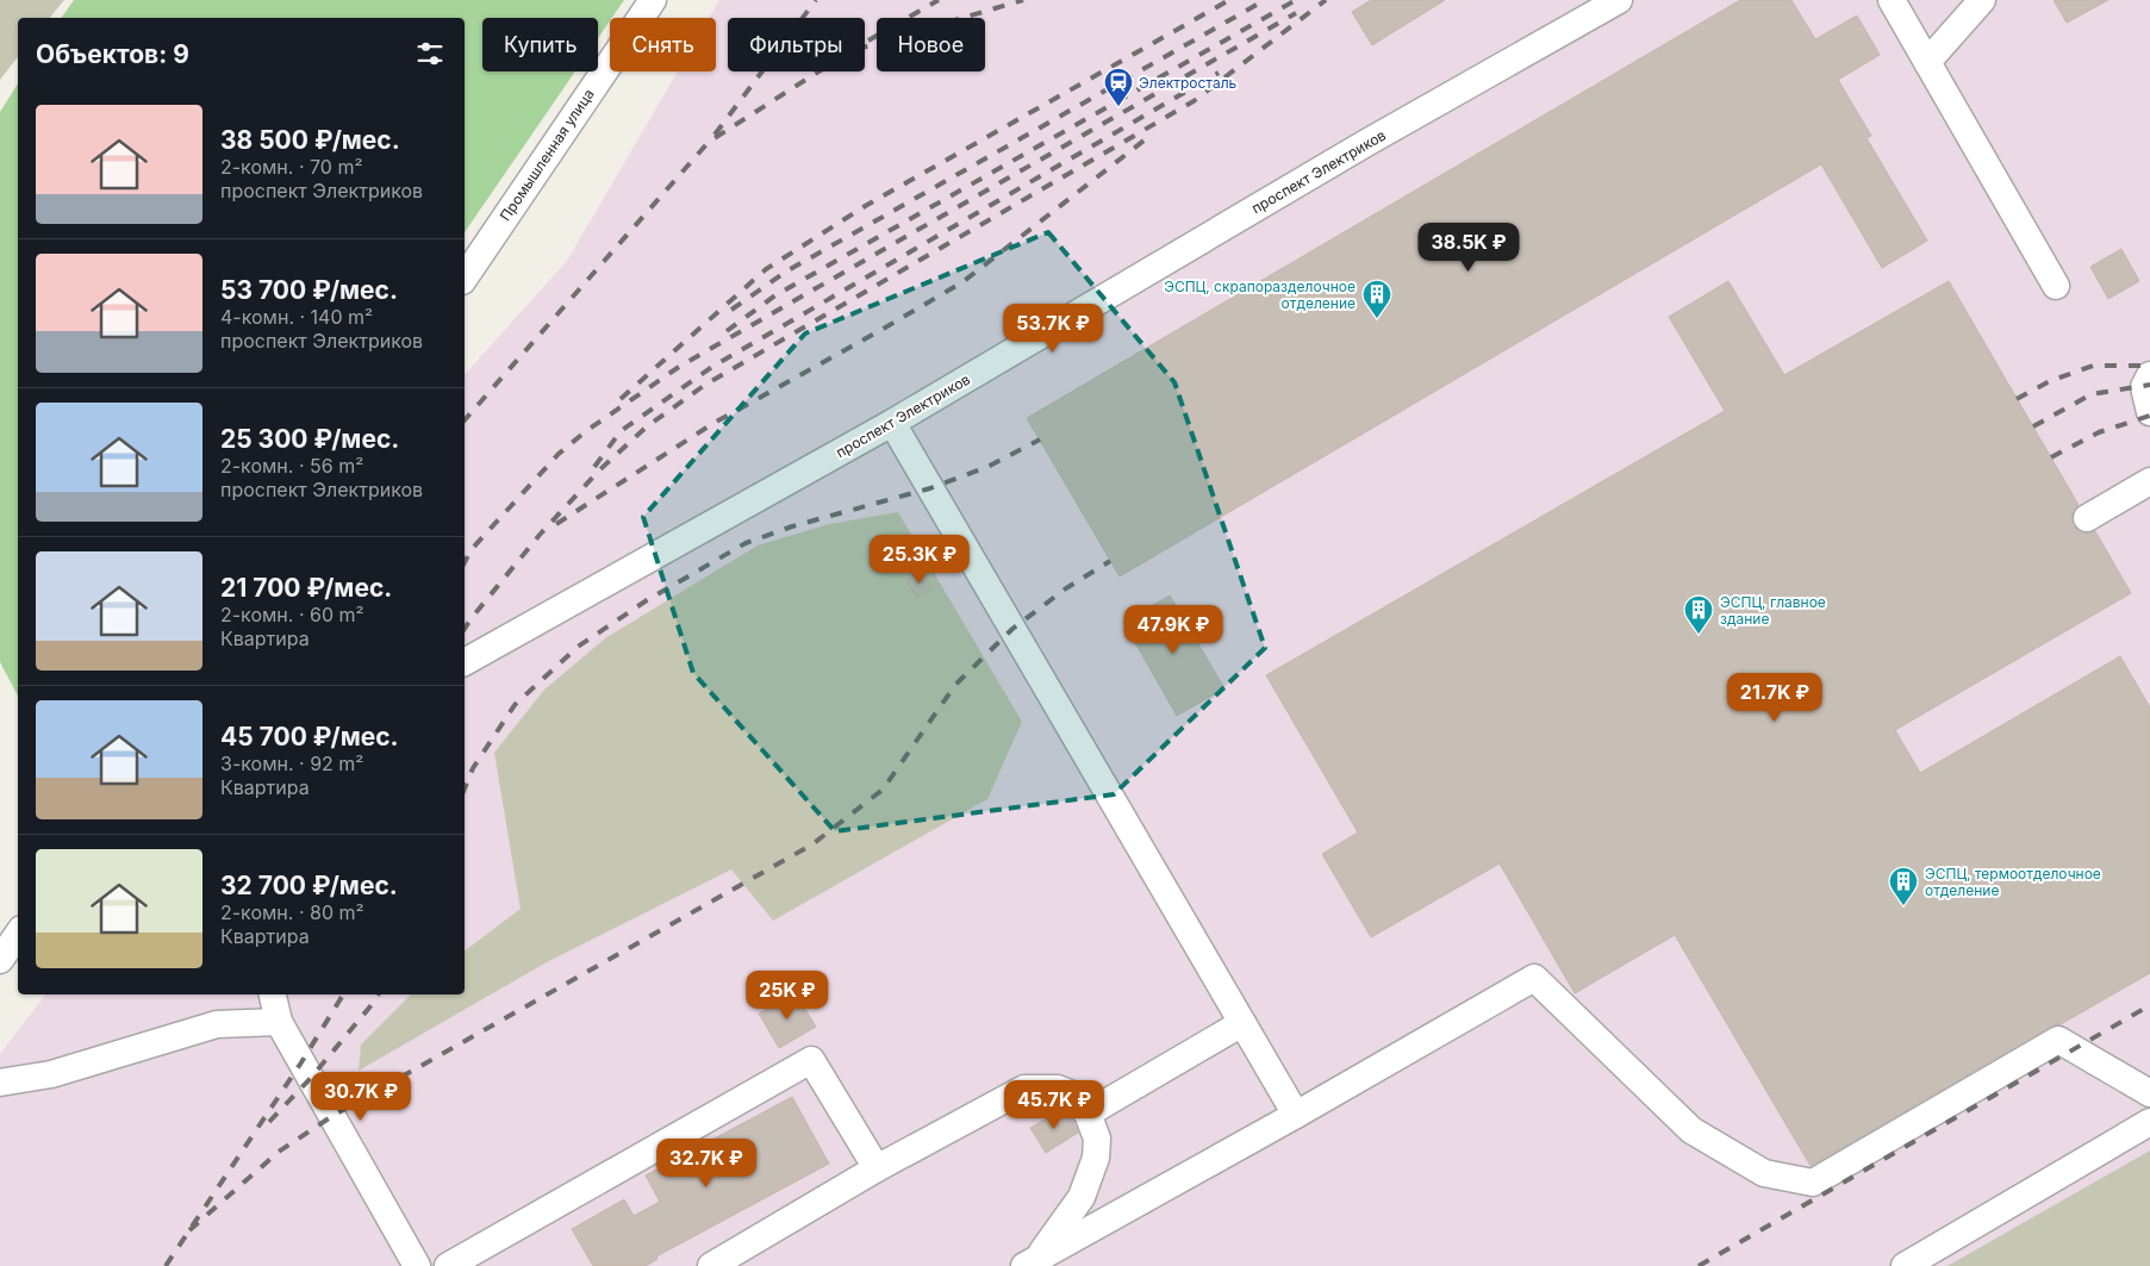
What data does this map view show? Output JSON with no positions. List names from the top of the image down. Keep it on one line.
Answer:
{"streets":{"street":["Промышленная улица","проспект Электриков"]},"places":{"station":["Электросталь"],"building":["ЭСПЦ, скрапоразделочное отделение","ЭСПЦ, главное здание","ЭСПЦ, термоотделочное отделение"]},"page":{"chip":["Купить","Снять","Фильтры","Новое"],"heading":"Объектов: 9","list":[{"name":"38 500 ₽/мес.","note":"2-комн. · 70 m² · проспект Электриков"},{"name":"53 700 ₽/мес.","note":"4-комн. · 140 m² · проспект Электриков"},{"name":"25 300 ₽/мес.","note":"2-комн. · 56 m² · проспект Электриков"},{"name":"21 700 ₽/мес.","note":"2-комн. · 60 m² · Квартира"},{"name":"45 700 ₽/мес.","note":"3-комн. · 92 m² · Квартира"},{"name":"32 700 ₽/мес.","note":"2-комн. · 80 m² · Квартира"}],"price":["38.5K ₽","53.7K ₽","25.3K ₽","47.9K ₽","21.7K ₽","25K ₽","30.7K ₽","45.7K ₽","32.7K ₽"]}}
